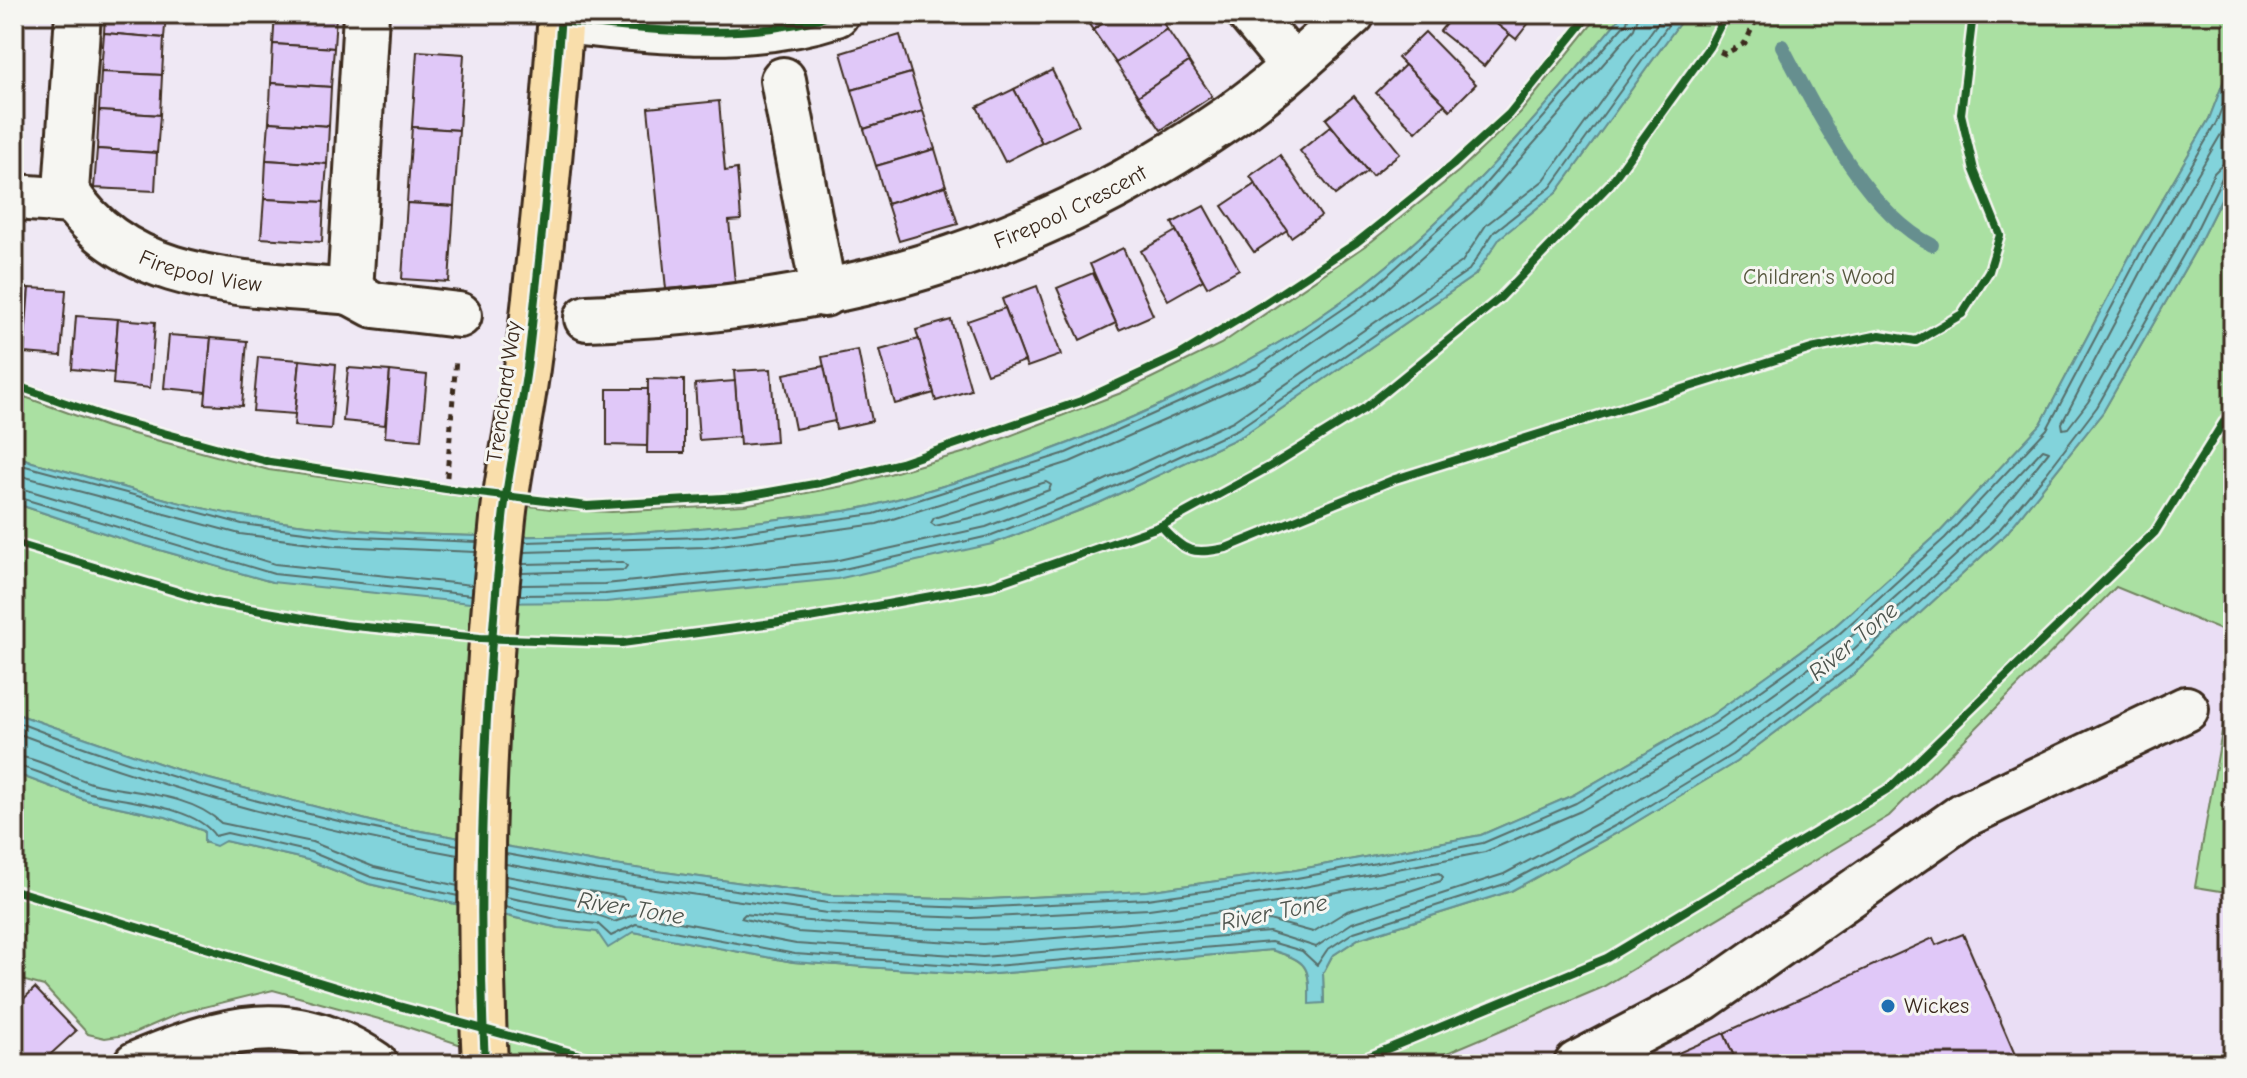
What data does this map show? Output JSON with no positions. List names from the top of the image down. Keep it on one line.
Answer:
{"streets":{"main road":["Trenchard Way"],"street":["Firepool Crescent","Firepool View"]},"water":["River Tone"],"parks":["Children's Wood"],"places":["Wickes"]}
